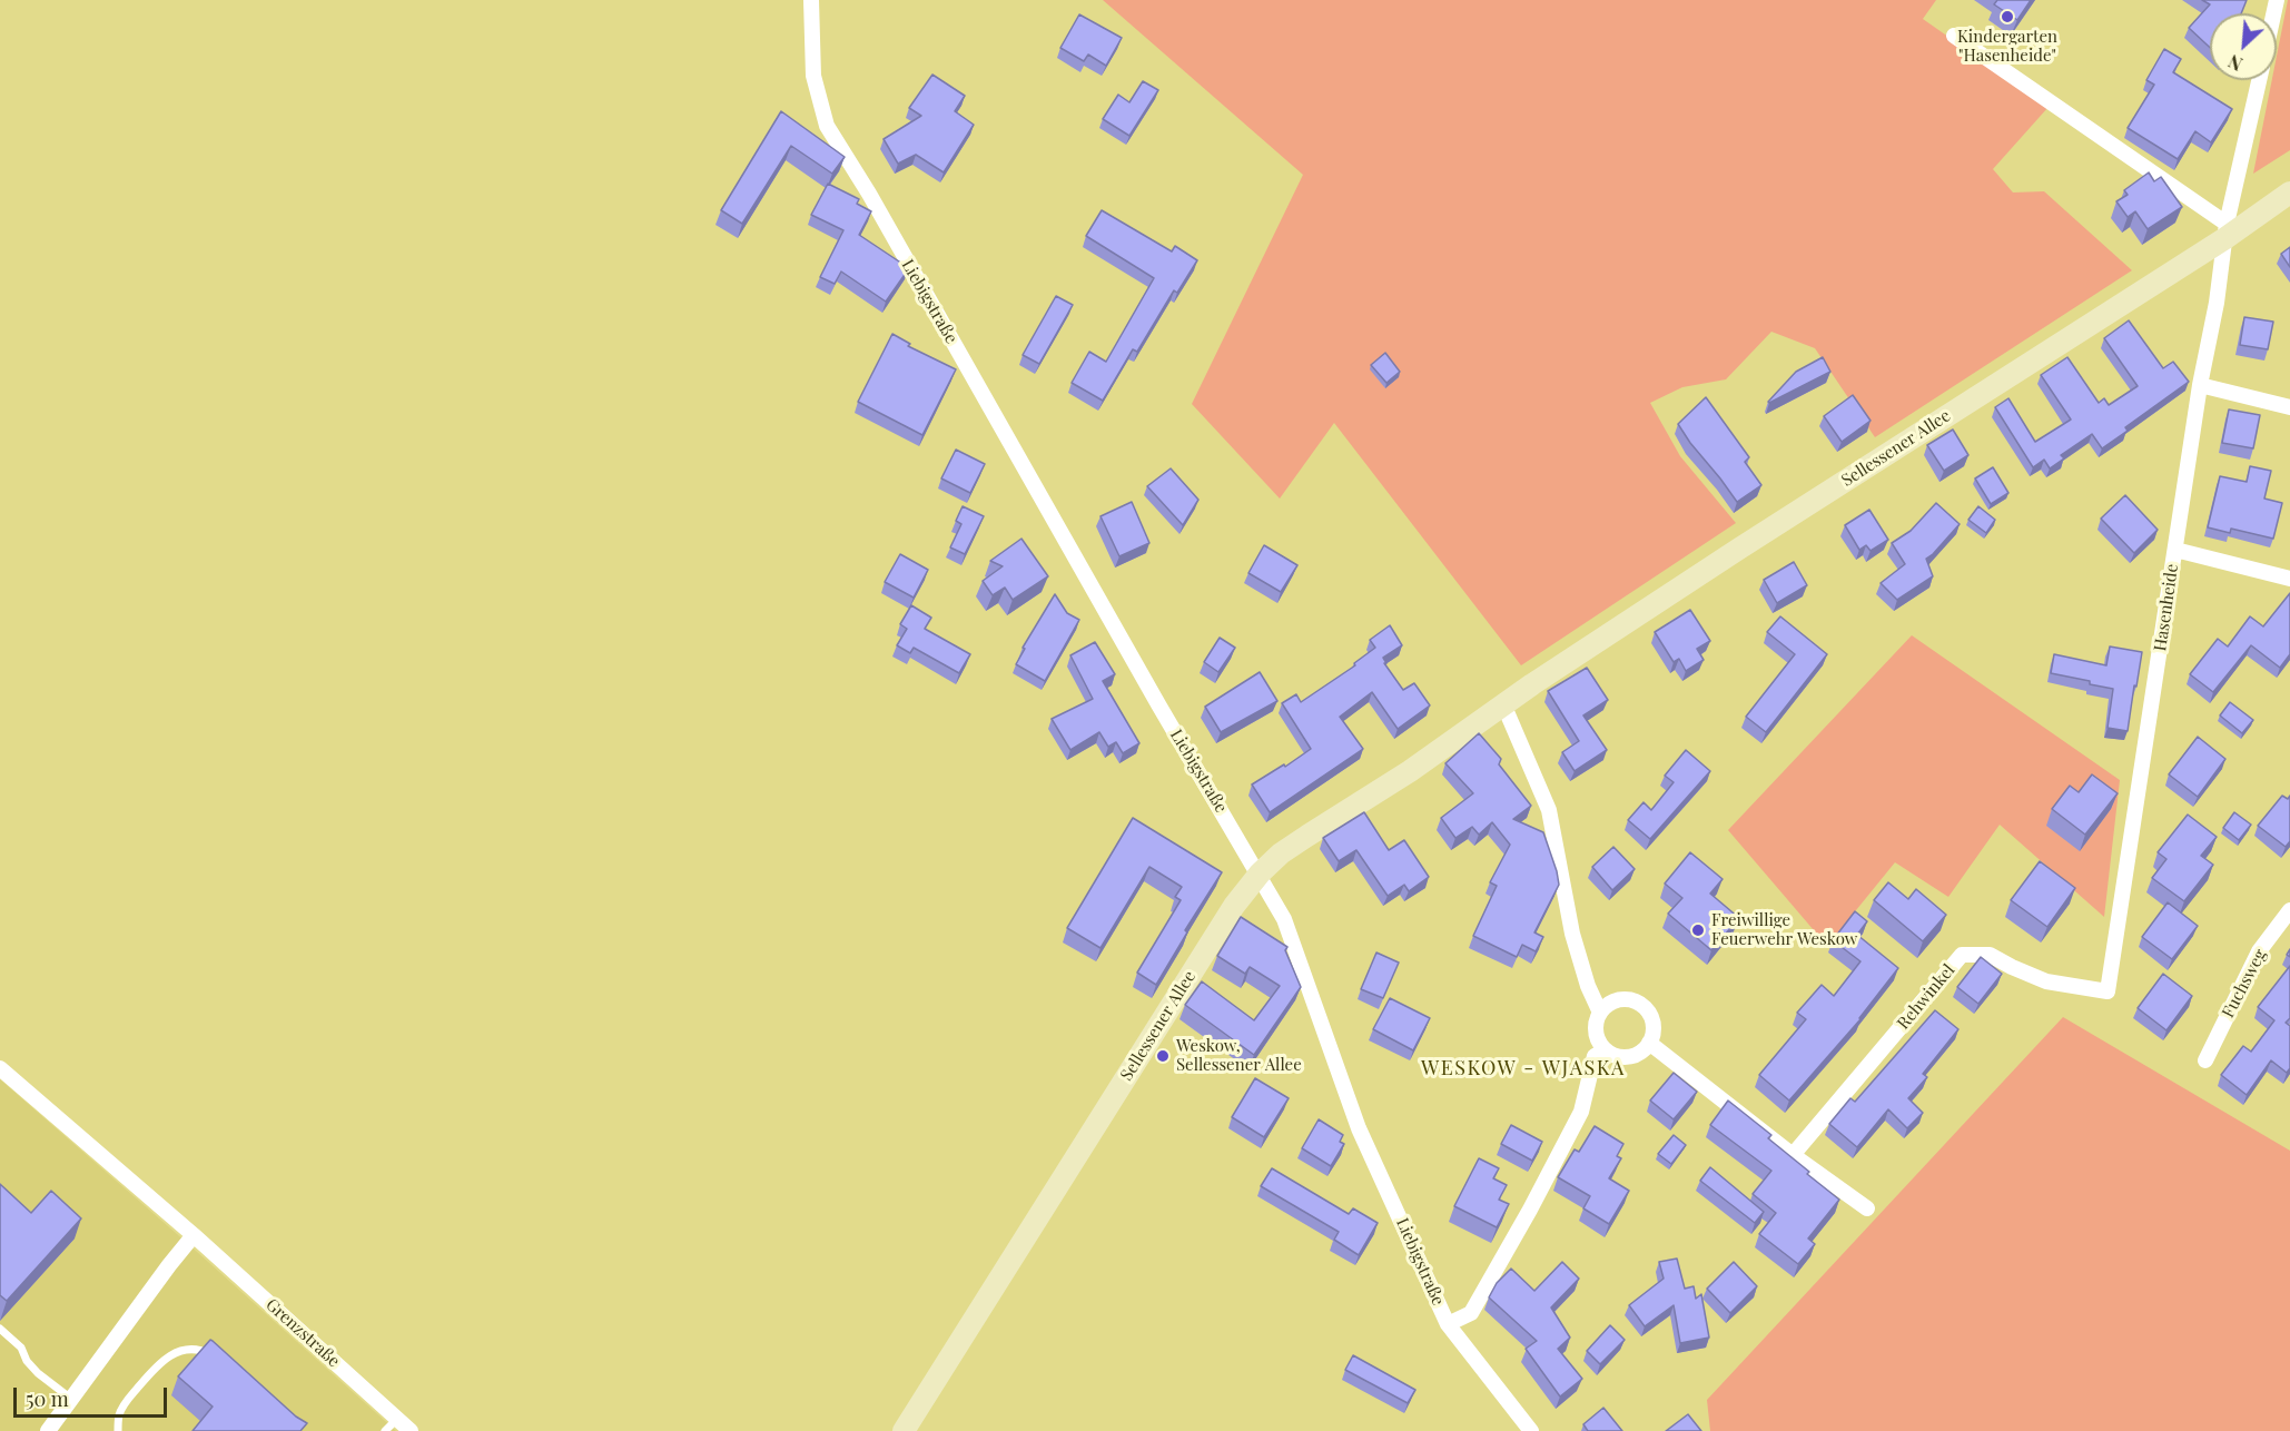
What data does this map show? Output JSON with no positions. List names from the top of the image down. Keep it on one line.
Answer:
{"streets":{"main road":["Sellessener Allee"],"street":["Liebigstraße","Hasenheide","Fuchsweg","Rehwinkel","Grenzstraße"]},"crossings":[["Liebigstraße","Sellessener Allee"],["Sellessener Allee","Hasenheide"],["Hasenheide","Rehwinkel"]],"districts":["WESKOW - WJASKA"],"places":["Kindergarten \"Hasenheide\"","Freiwillige Feuerwehr Weskow","Weskow, Sellessener Allee"],"scale_bar":"50 m","north":"bottom left"}
